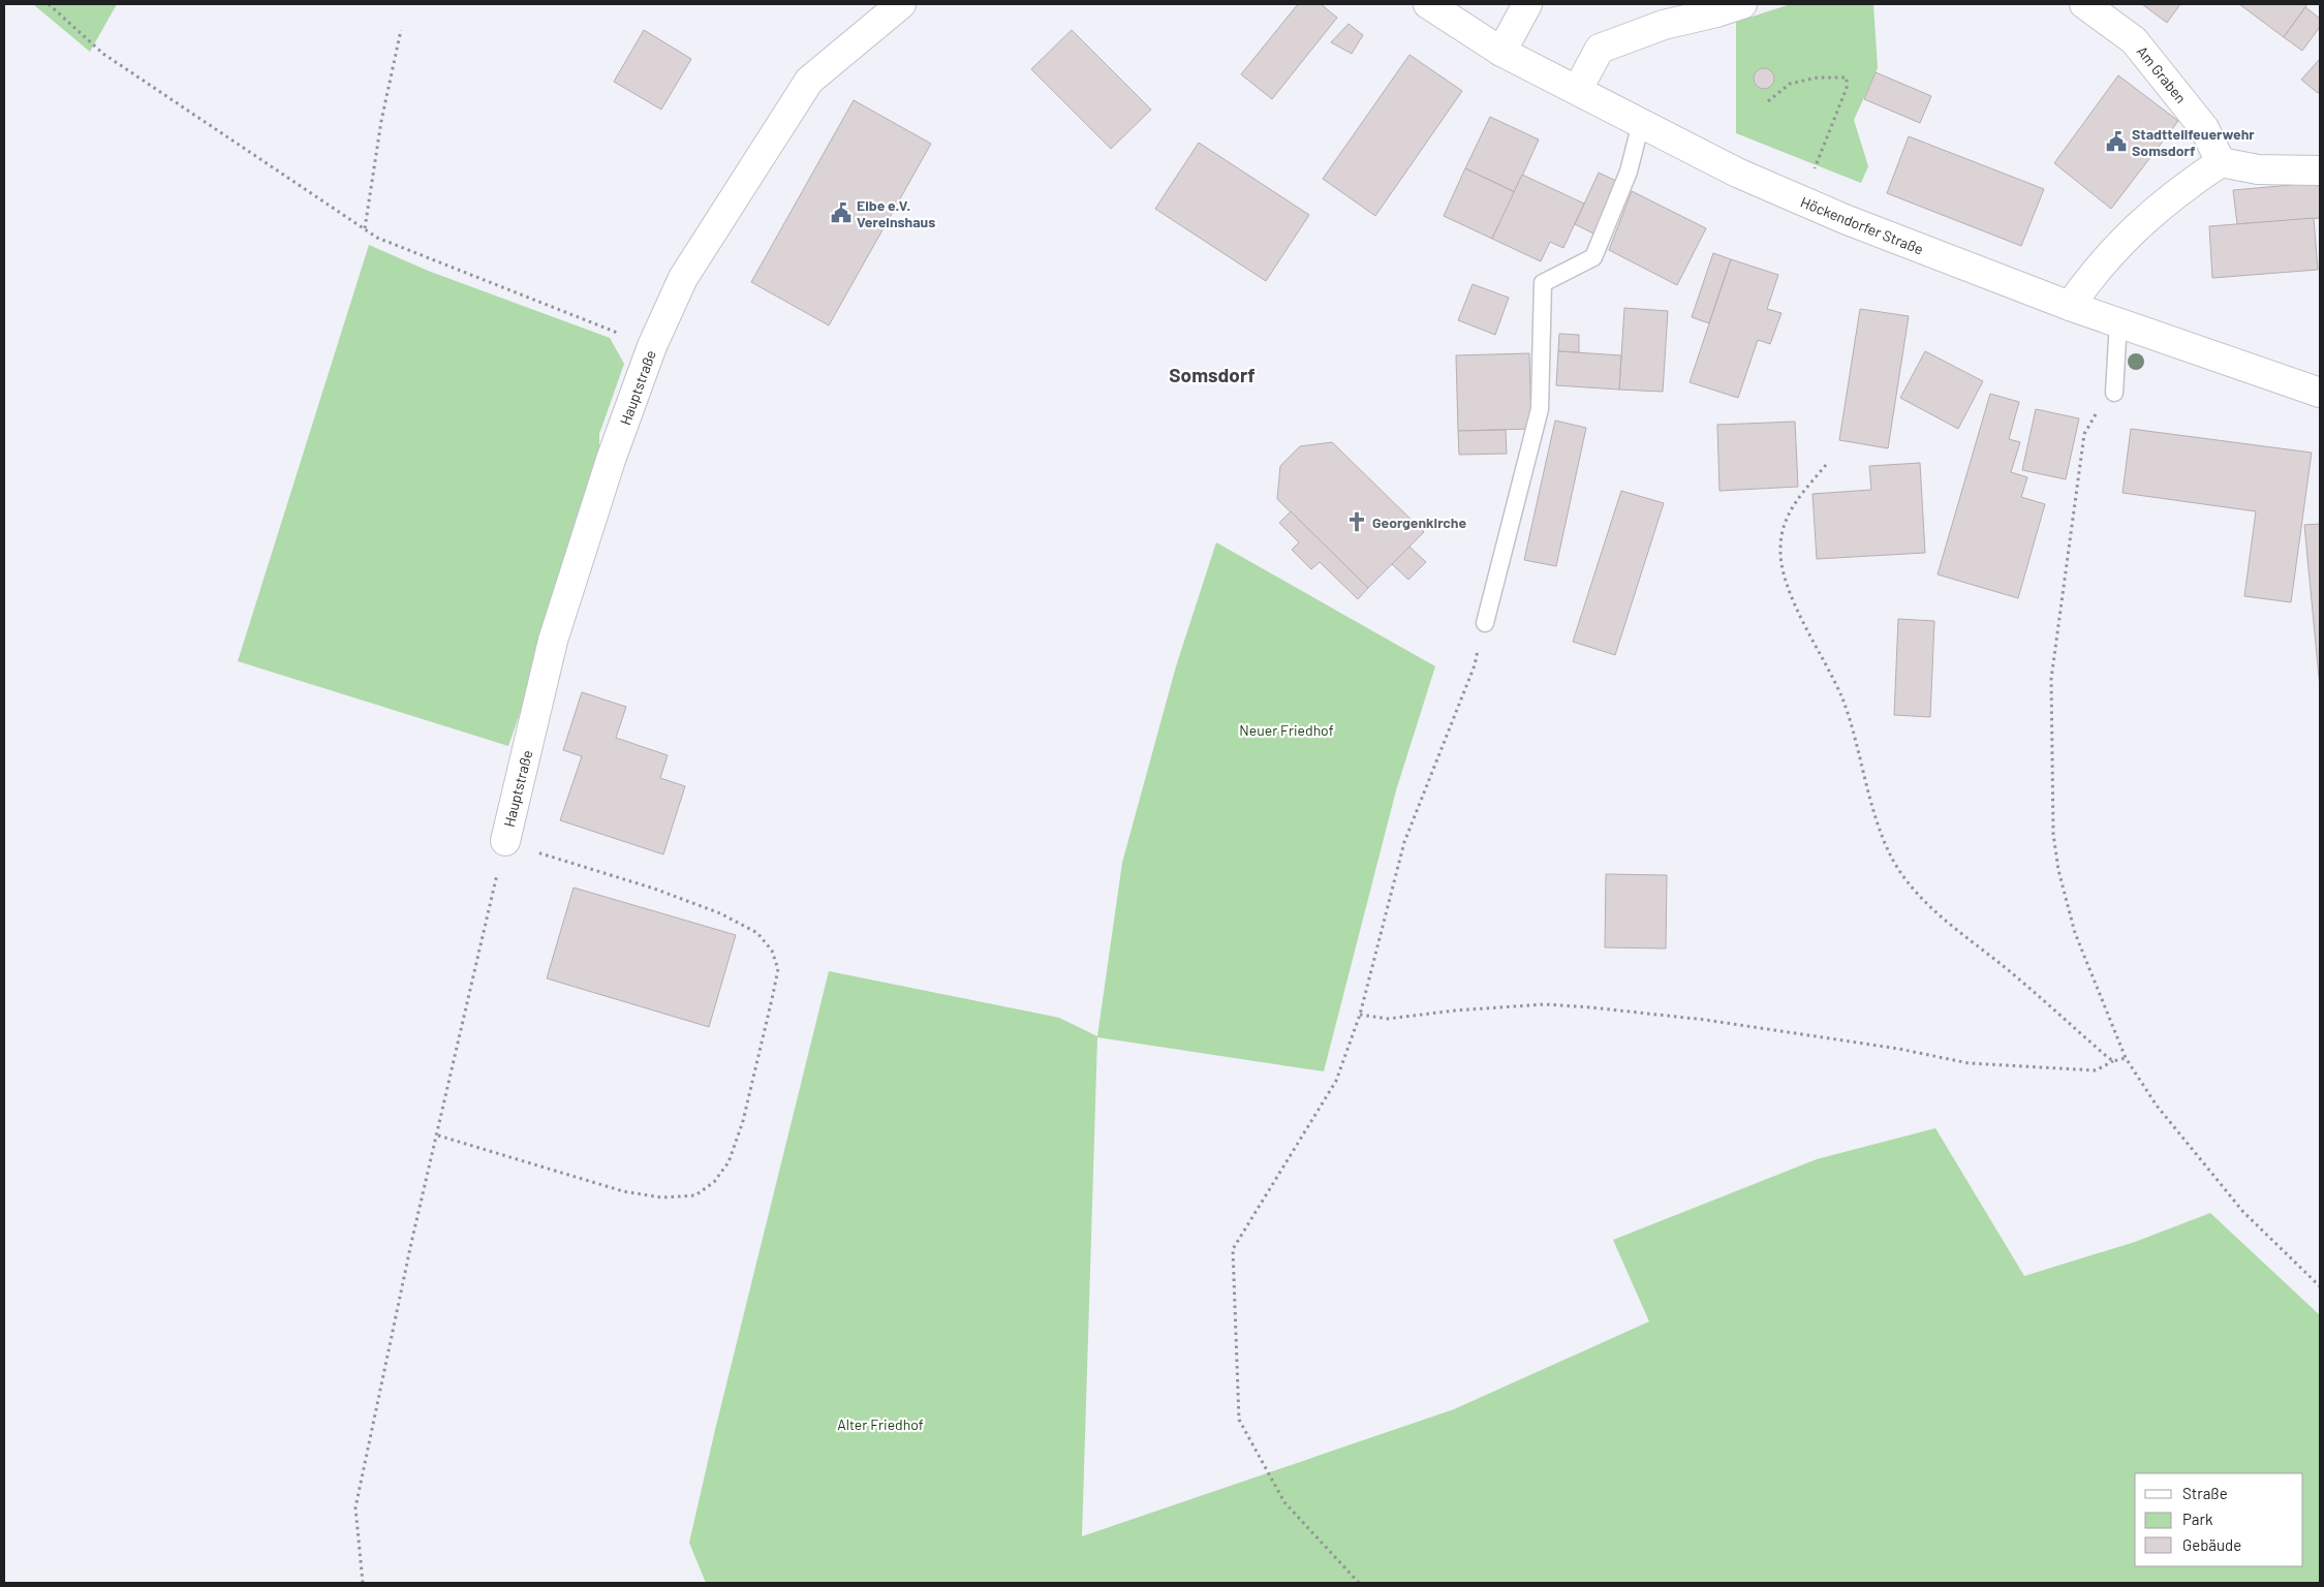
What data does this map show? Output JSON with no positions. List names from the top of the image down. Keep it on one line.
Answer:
{"streets":{"street":["Am Graben","Höckendorfer Straße","Hauptstraße"]},"districts":["Somsdorf"],"parks":["Neuer Friedhof","Alter Friedhof"],"places":{"public building":["Stadtteilfeuerwehr Somsdorf","Eibe e.V. Vereinshaus"],"church":["Georgenkirche"]},"legend":["Straße","Park","Gebäude"]}
